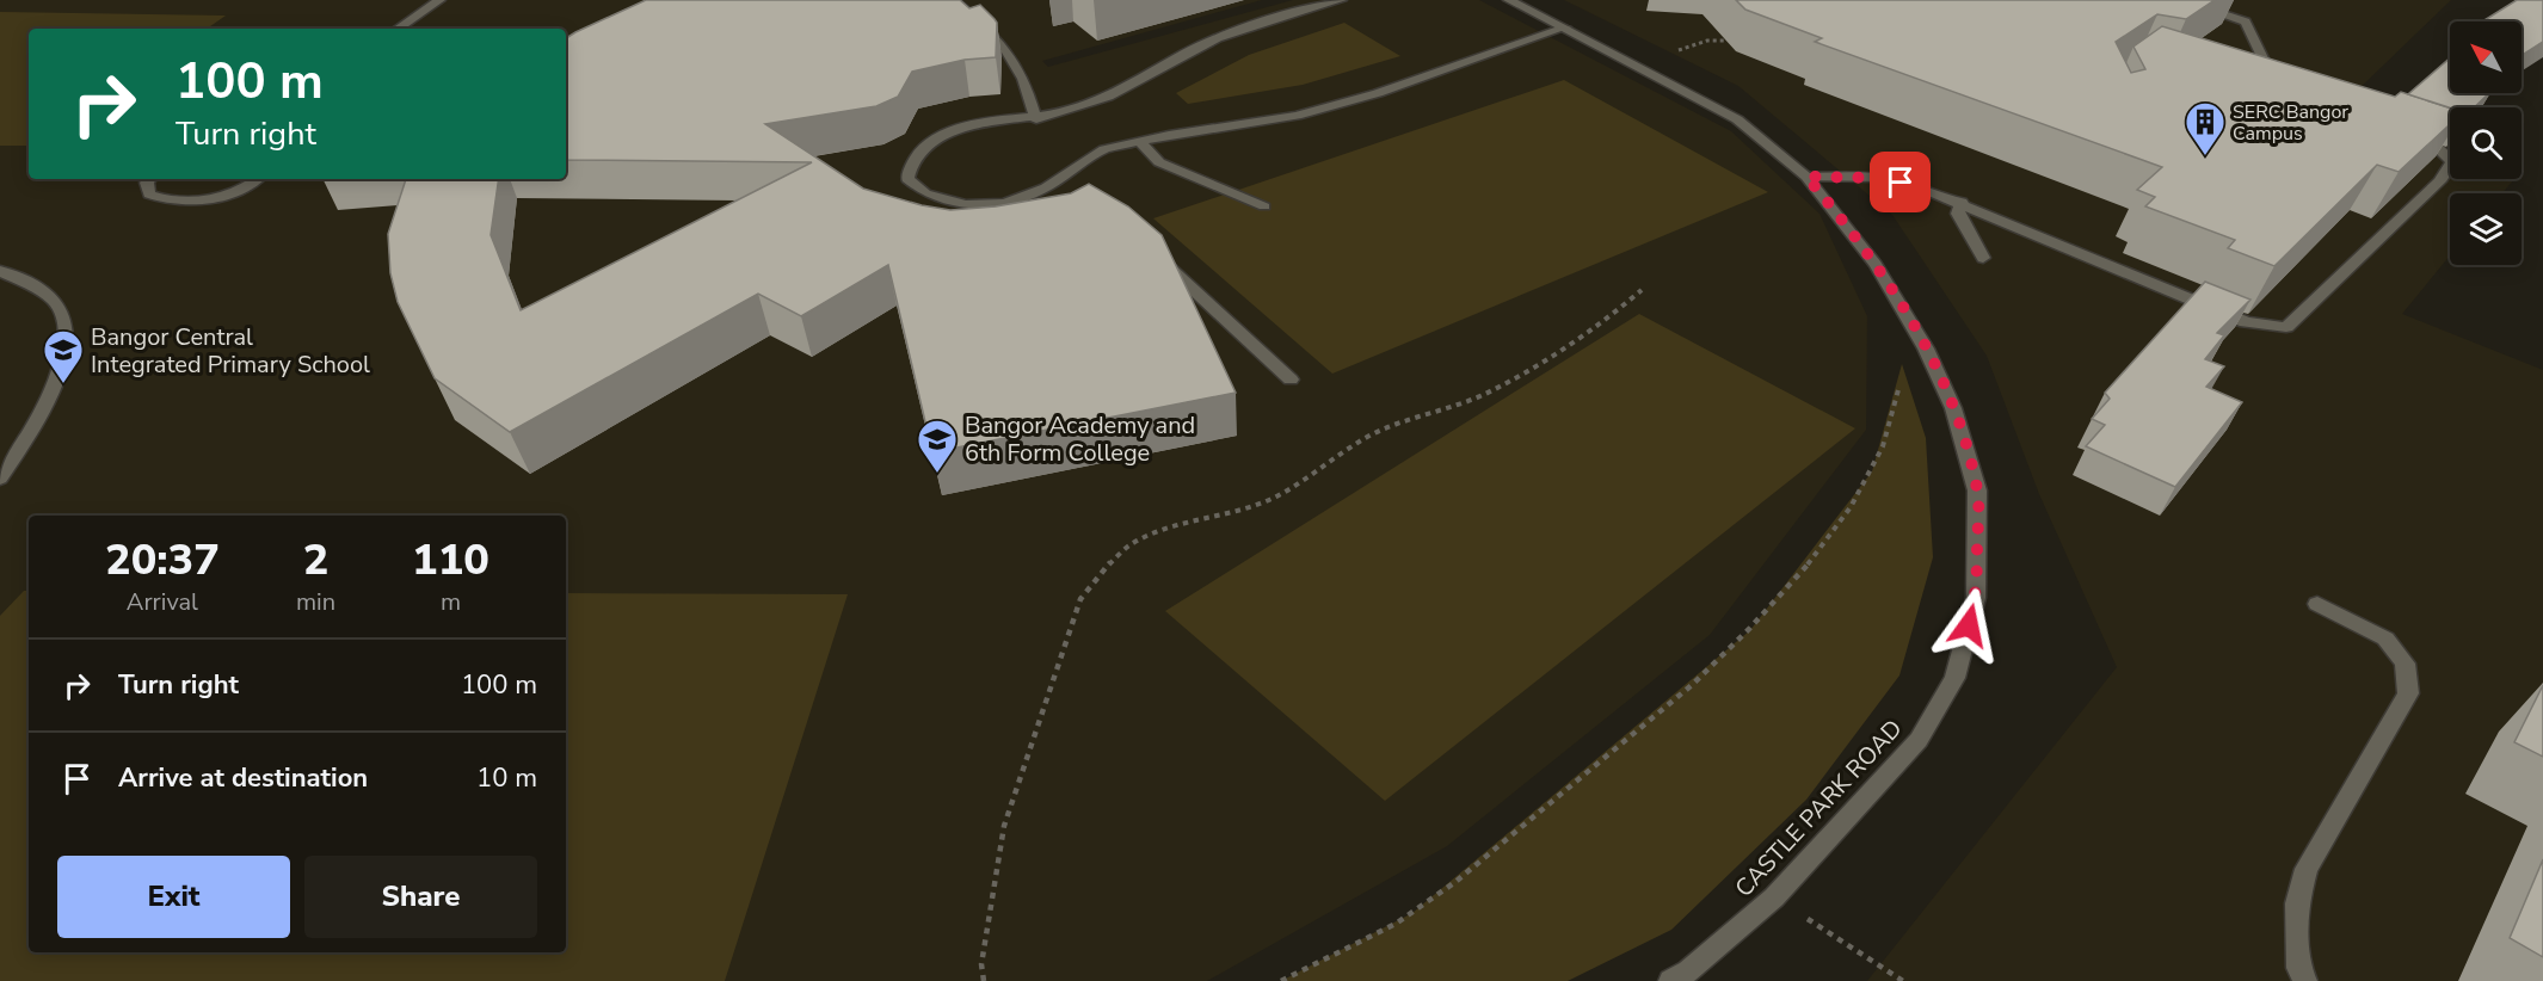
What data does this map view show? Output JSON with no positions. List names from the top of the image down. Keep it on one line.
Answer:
{"streets":{"street":["CASTLE PARK ROAD"]},"places":{"building":["SERC Bangor Campus"],"school or university":["Bangor Central Integrated Primary School","Bangor Academy and 6th Form College"]},"north":"top left","page":{"turn":["100 m","Turn right"],"eta":["20:37","Arrival","2","min","110","m"],"list":[{"name":"Turn right","value":"100 m"},{"name":"Arrive at destination","value":"10 m"}],"buttons":["Exit","Share"]}}
